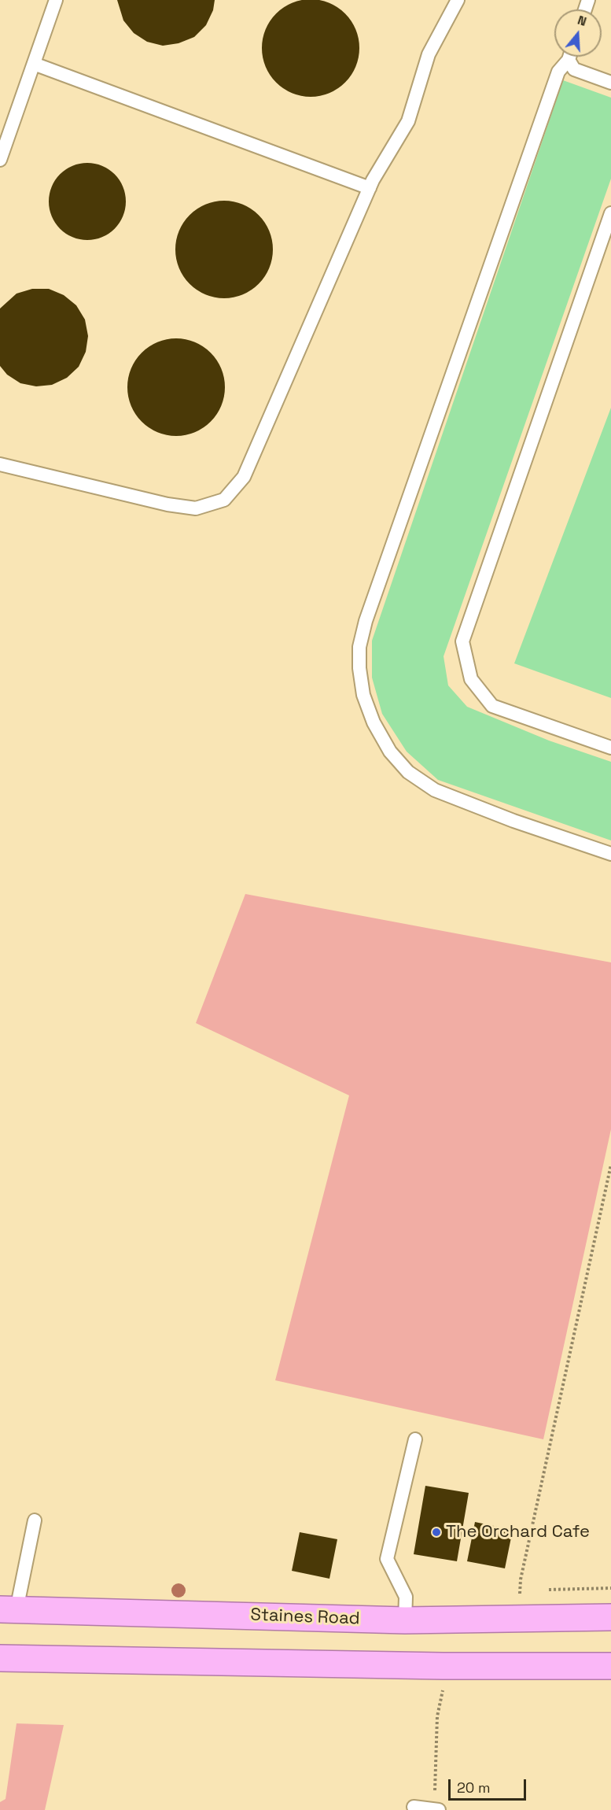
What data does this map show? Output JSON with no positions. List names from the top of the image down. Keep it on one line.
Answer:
{"streets":{"highway":["Staines Road"]},"places":["The Orchard Cafe"],"scale_bar":"20 m","north":"top"}
